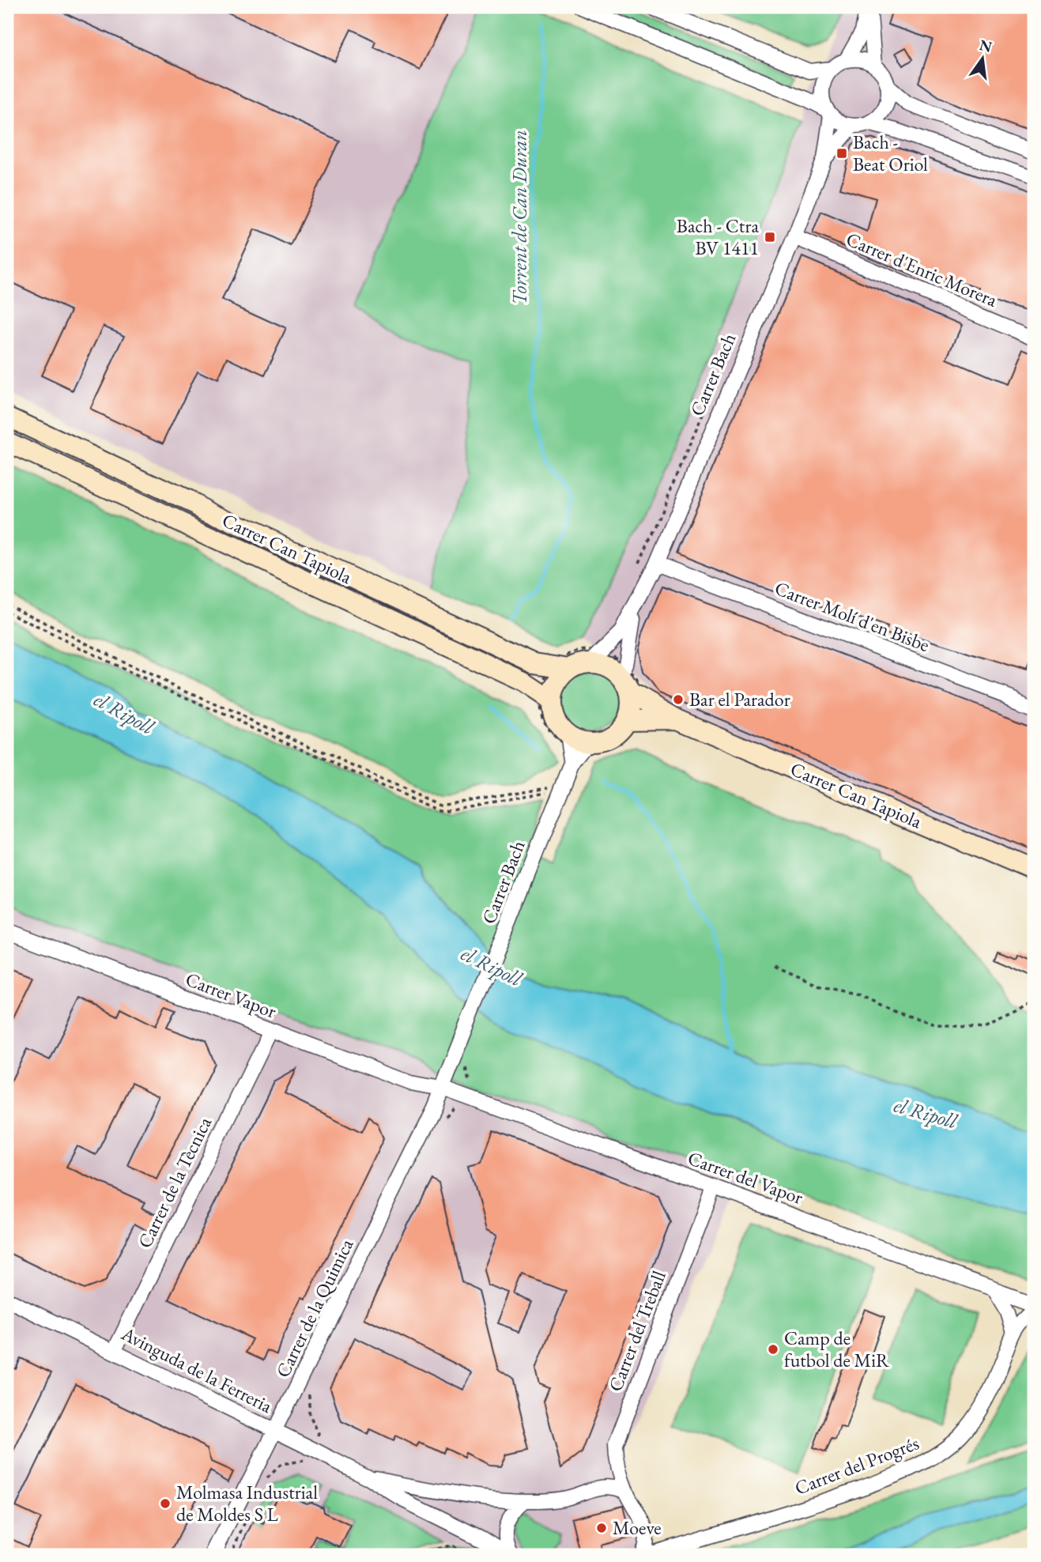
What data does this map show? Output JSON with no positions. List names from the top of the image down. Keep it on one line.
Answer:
{"streets":{"street":["Carrer d'Enric Morera","Carrer Bach","Carrer Can Tapiola","Carrer Molí d'en Bisbe","Carrer Vapor","Carrer del Vapor","Carrer de la Tècnica","Carrer de la Quimica","Carrer del Treball","Avinguda de la Ferreria","Carrer del Progrés"]},"crossings":[["Carrer d'Enric Morera","Carrer Bach"],["Carrer Bach","Carrer Can Tapiola"],["Carrer Bach","Carrer Molí d'en Bisbe"],["Carrer Bach","Carrer Vapor"],["Carrer Bach","Carrer del Vapor"],["Carrer Bach","Carrer de la Quimica"],["Carrer Vapor","Carrer del Vapor"],["Carrer Vapor","Carrer de la Tècnica"],["Carrer Vapor","Carrer de la Quimica"],["Carrer del Vapor","Carrer de la Quimica"],["Carrer del Vapor","Carrer del Treball"],["Carrer de la Tècnica","Avinguda de la Ferreria"],["Carrer de la Quimica","Avinguda de la Ferreria"],["Carrer del Treball","Avinguda de la Ferreria"]],"water":["Torrent de Can Duran","el Ripoll"],"places":{"transit":["Bach - Beat Oriol","Bach - Ctra BV 1411"],"other":["Bar el Parador","Camp de futbol de MiR","Molmasa Industrial de Moldes S L","Moeve"]},"north":"top"}
